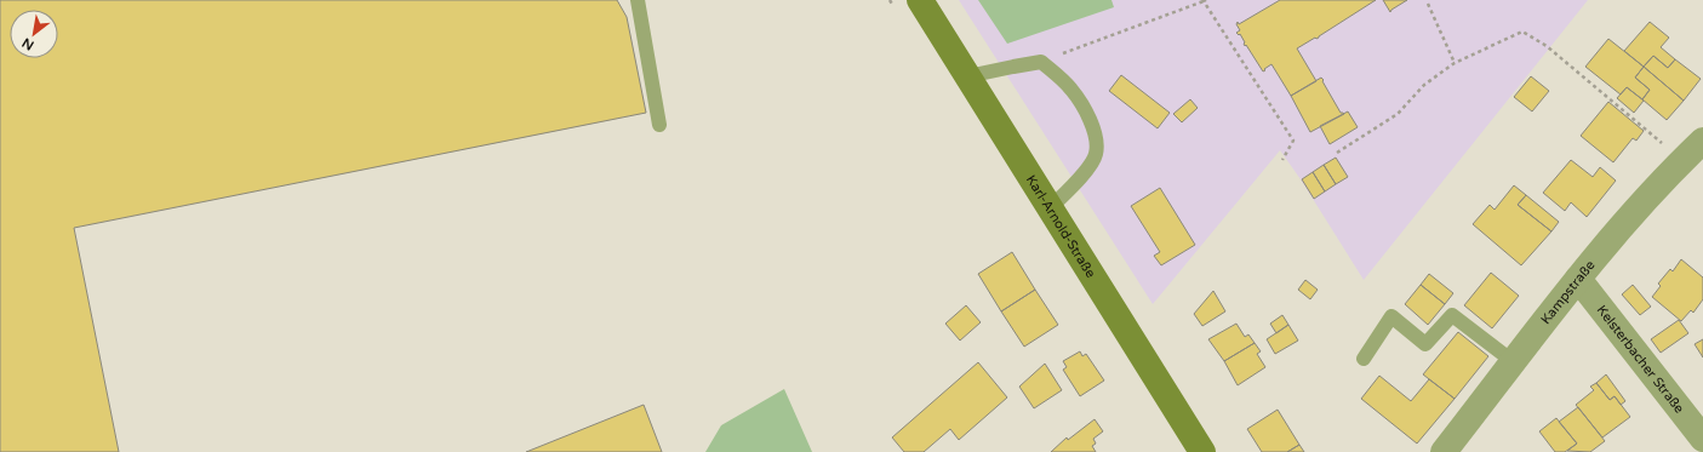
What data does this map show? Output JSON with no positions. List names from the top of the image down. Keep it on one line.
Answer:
{"streets":{"main road":["Karl-Arnold-Straße"],"street":["Kampstraße","Kelsterbacher Straße"]},"crossings":[["Kampstraße","Kelsterbacher Straße"]],"north":"bottom left"}
